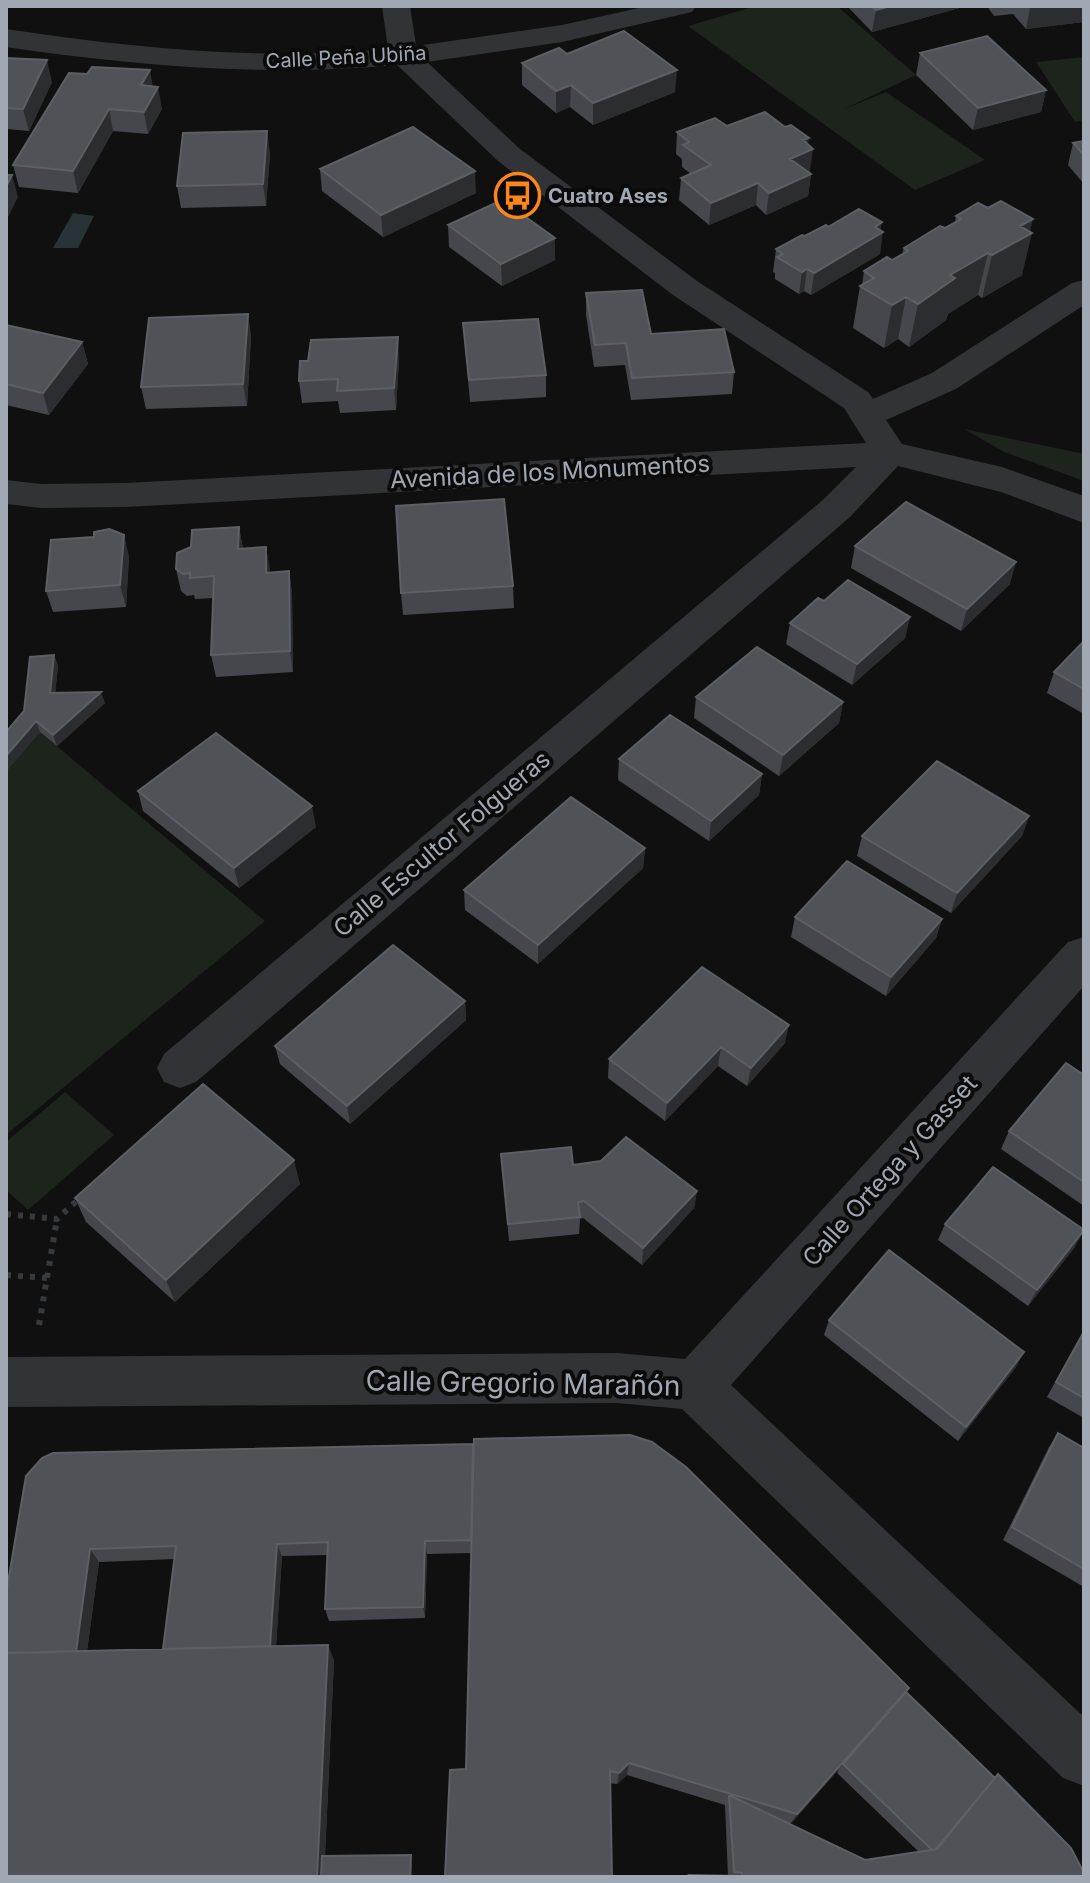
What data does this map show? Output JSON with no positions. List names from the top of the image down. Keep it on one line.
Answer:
{"streets":{"street":["Calle Peña Ubiña","Avenida de los Monumentos","Calle Escultor Folgueras","Calle Ortega y Gasset","Calle Gregorio Marañón"]},"crossings":[["Avenida de los Monumentos","Calle Escultor Folgueras"],["Calle Ortega y Gasset","Calle Gregorio Marañón"]],"places":{"bus stop":["Cuatro Ases"]}}
